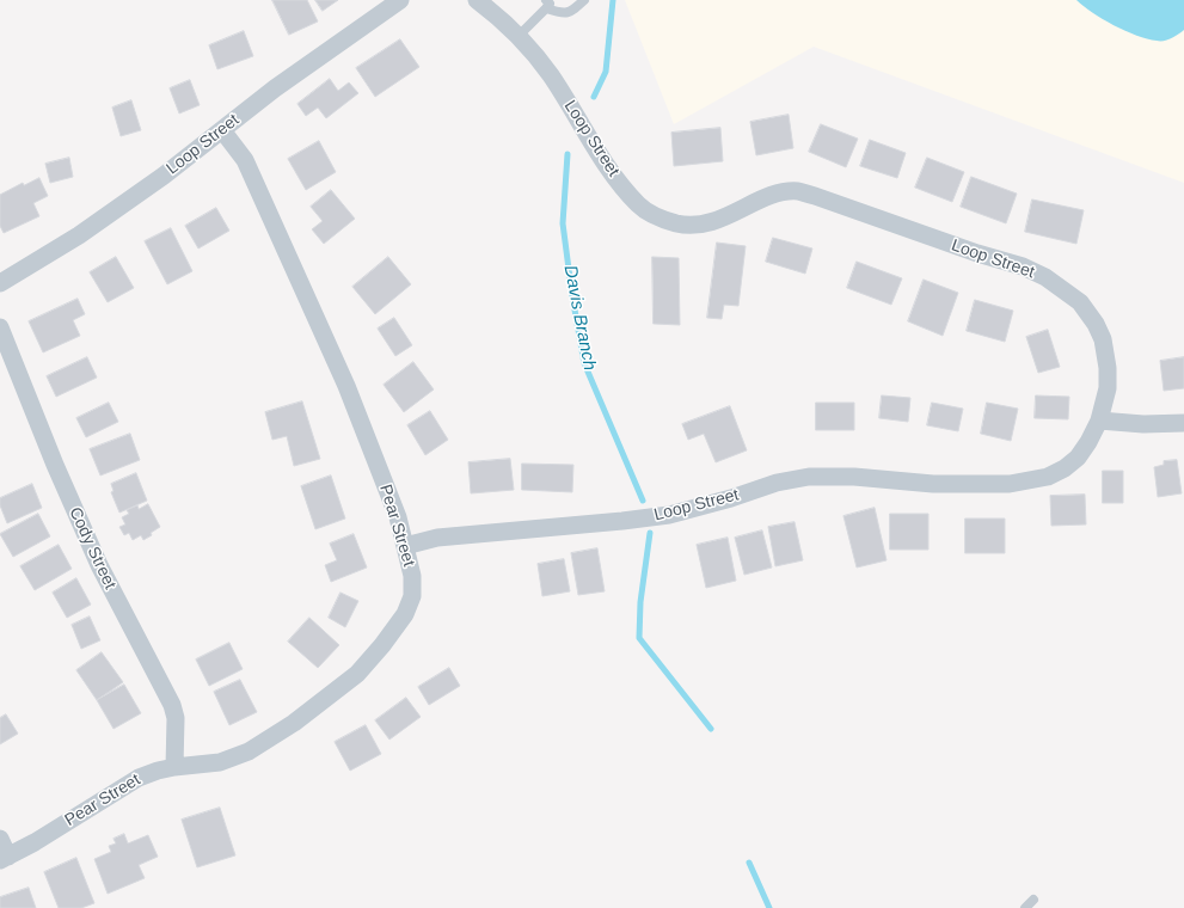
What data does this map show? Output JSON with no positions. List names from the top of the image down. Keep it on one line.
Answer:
{"streets":{"street":["Loop Street","Pear Street","Cody Street"]},"crossings":[["Loop Street","Pear Street"],["Pear Street","Cody Street"]],"water":["Davis Branch"]}
